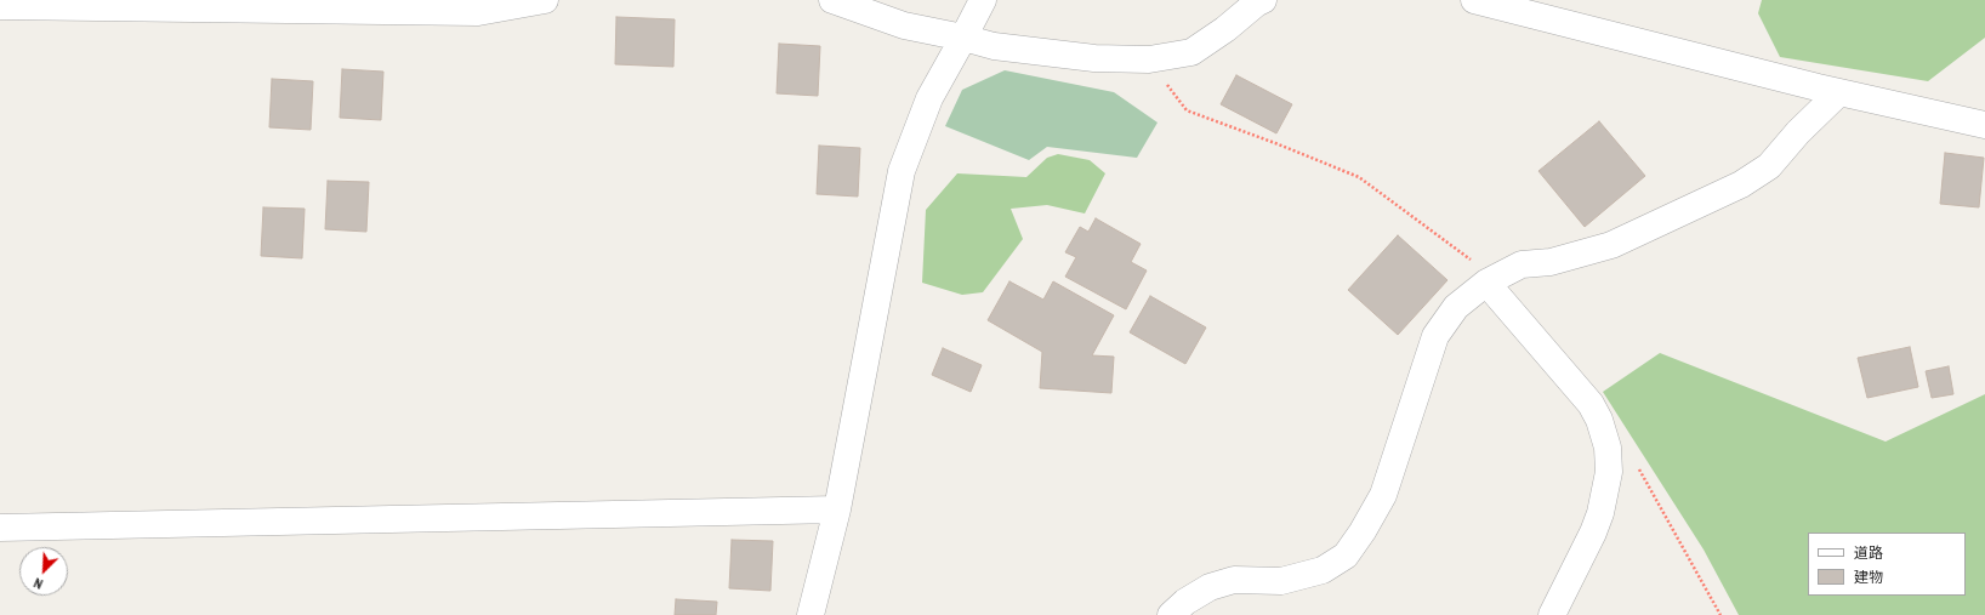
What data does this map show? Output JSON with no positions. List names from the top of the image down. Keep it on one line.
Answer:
{"legend":["道路","建物"],"north":"bottom left"}
